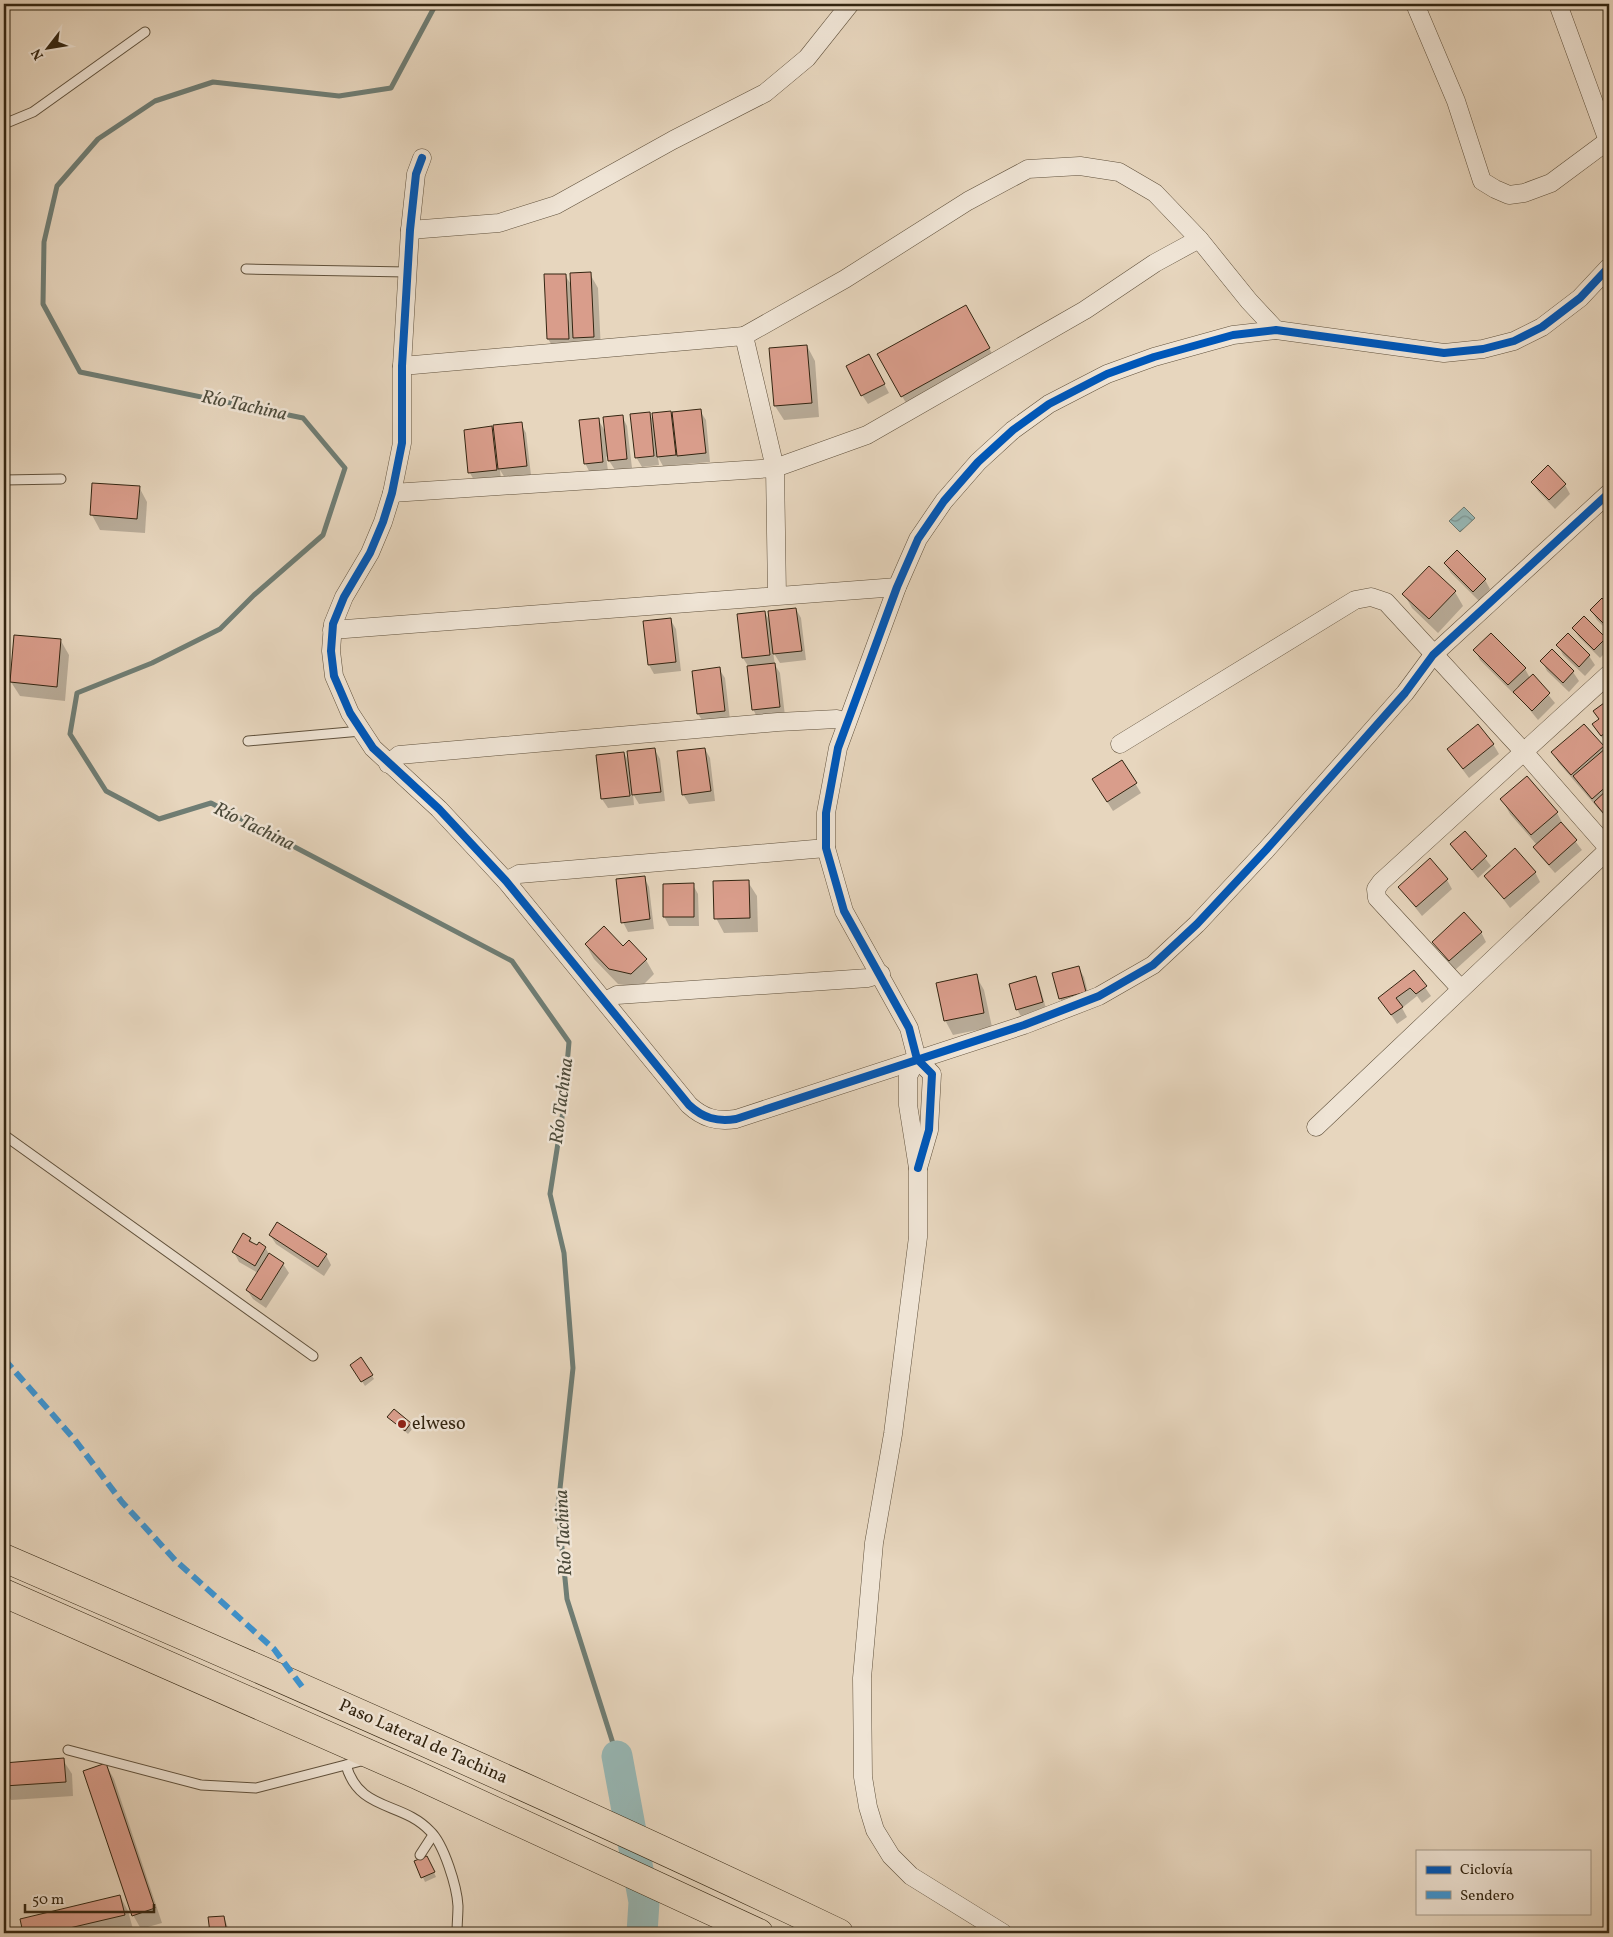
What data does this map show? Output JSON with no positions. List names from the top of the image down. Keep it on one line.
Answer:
{"streets":{"highway":["Paso Lateral de Tachina"]},"water":["Río Tachina"],"places":["elweso"],"legend":["Ciclovía","Sendero"],"scale_bar":"50 m","north":"bottom left"}
